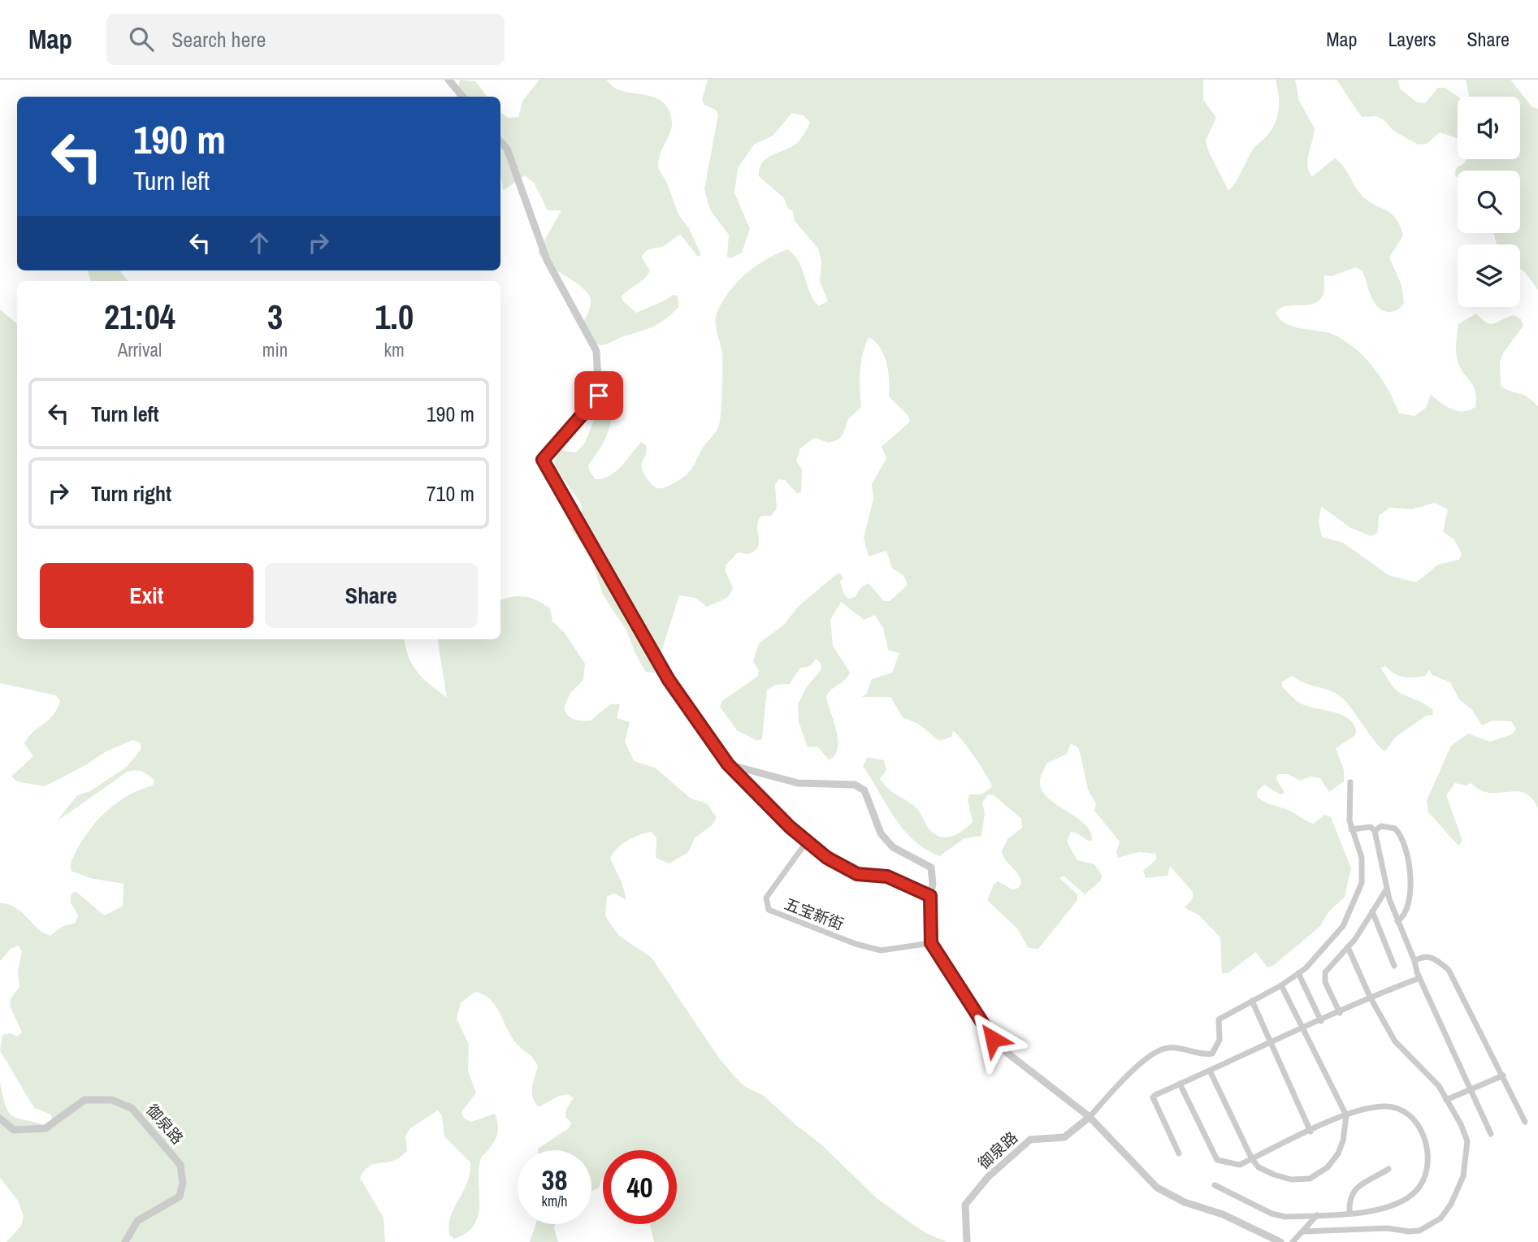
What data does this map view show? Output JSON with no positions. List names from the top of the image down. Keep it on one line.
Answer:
{"streets":{"street":["五宝新街","御泉路"]},"page":{"header":"Map","search":"Search here","nav":["Map","Layers","Share"],"turn":["190 m","Turn left"],"eta":["21:04","Arrival","3","min","1.0","km"],"list":[{"name":"Turn left","value":"190 m"},{"name":"Turn right","value":"710 m"}],"buttons":["Exit","Share"],"speed":"38 km/h","limit":"40"}}
